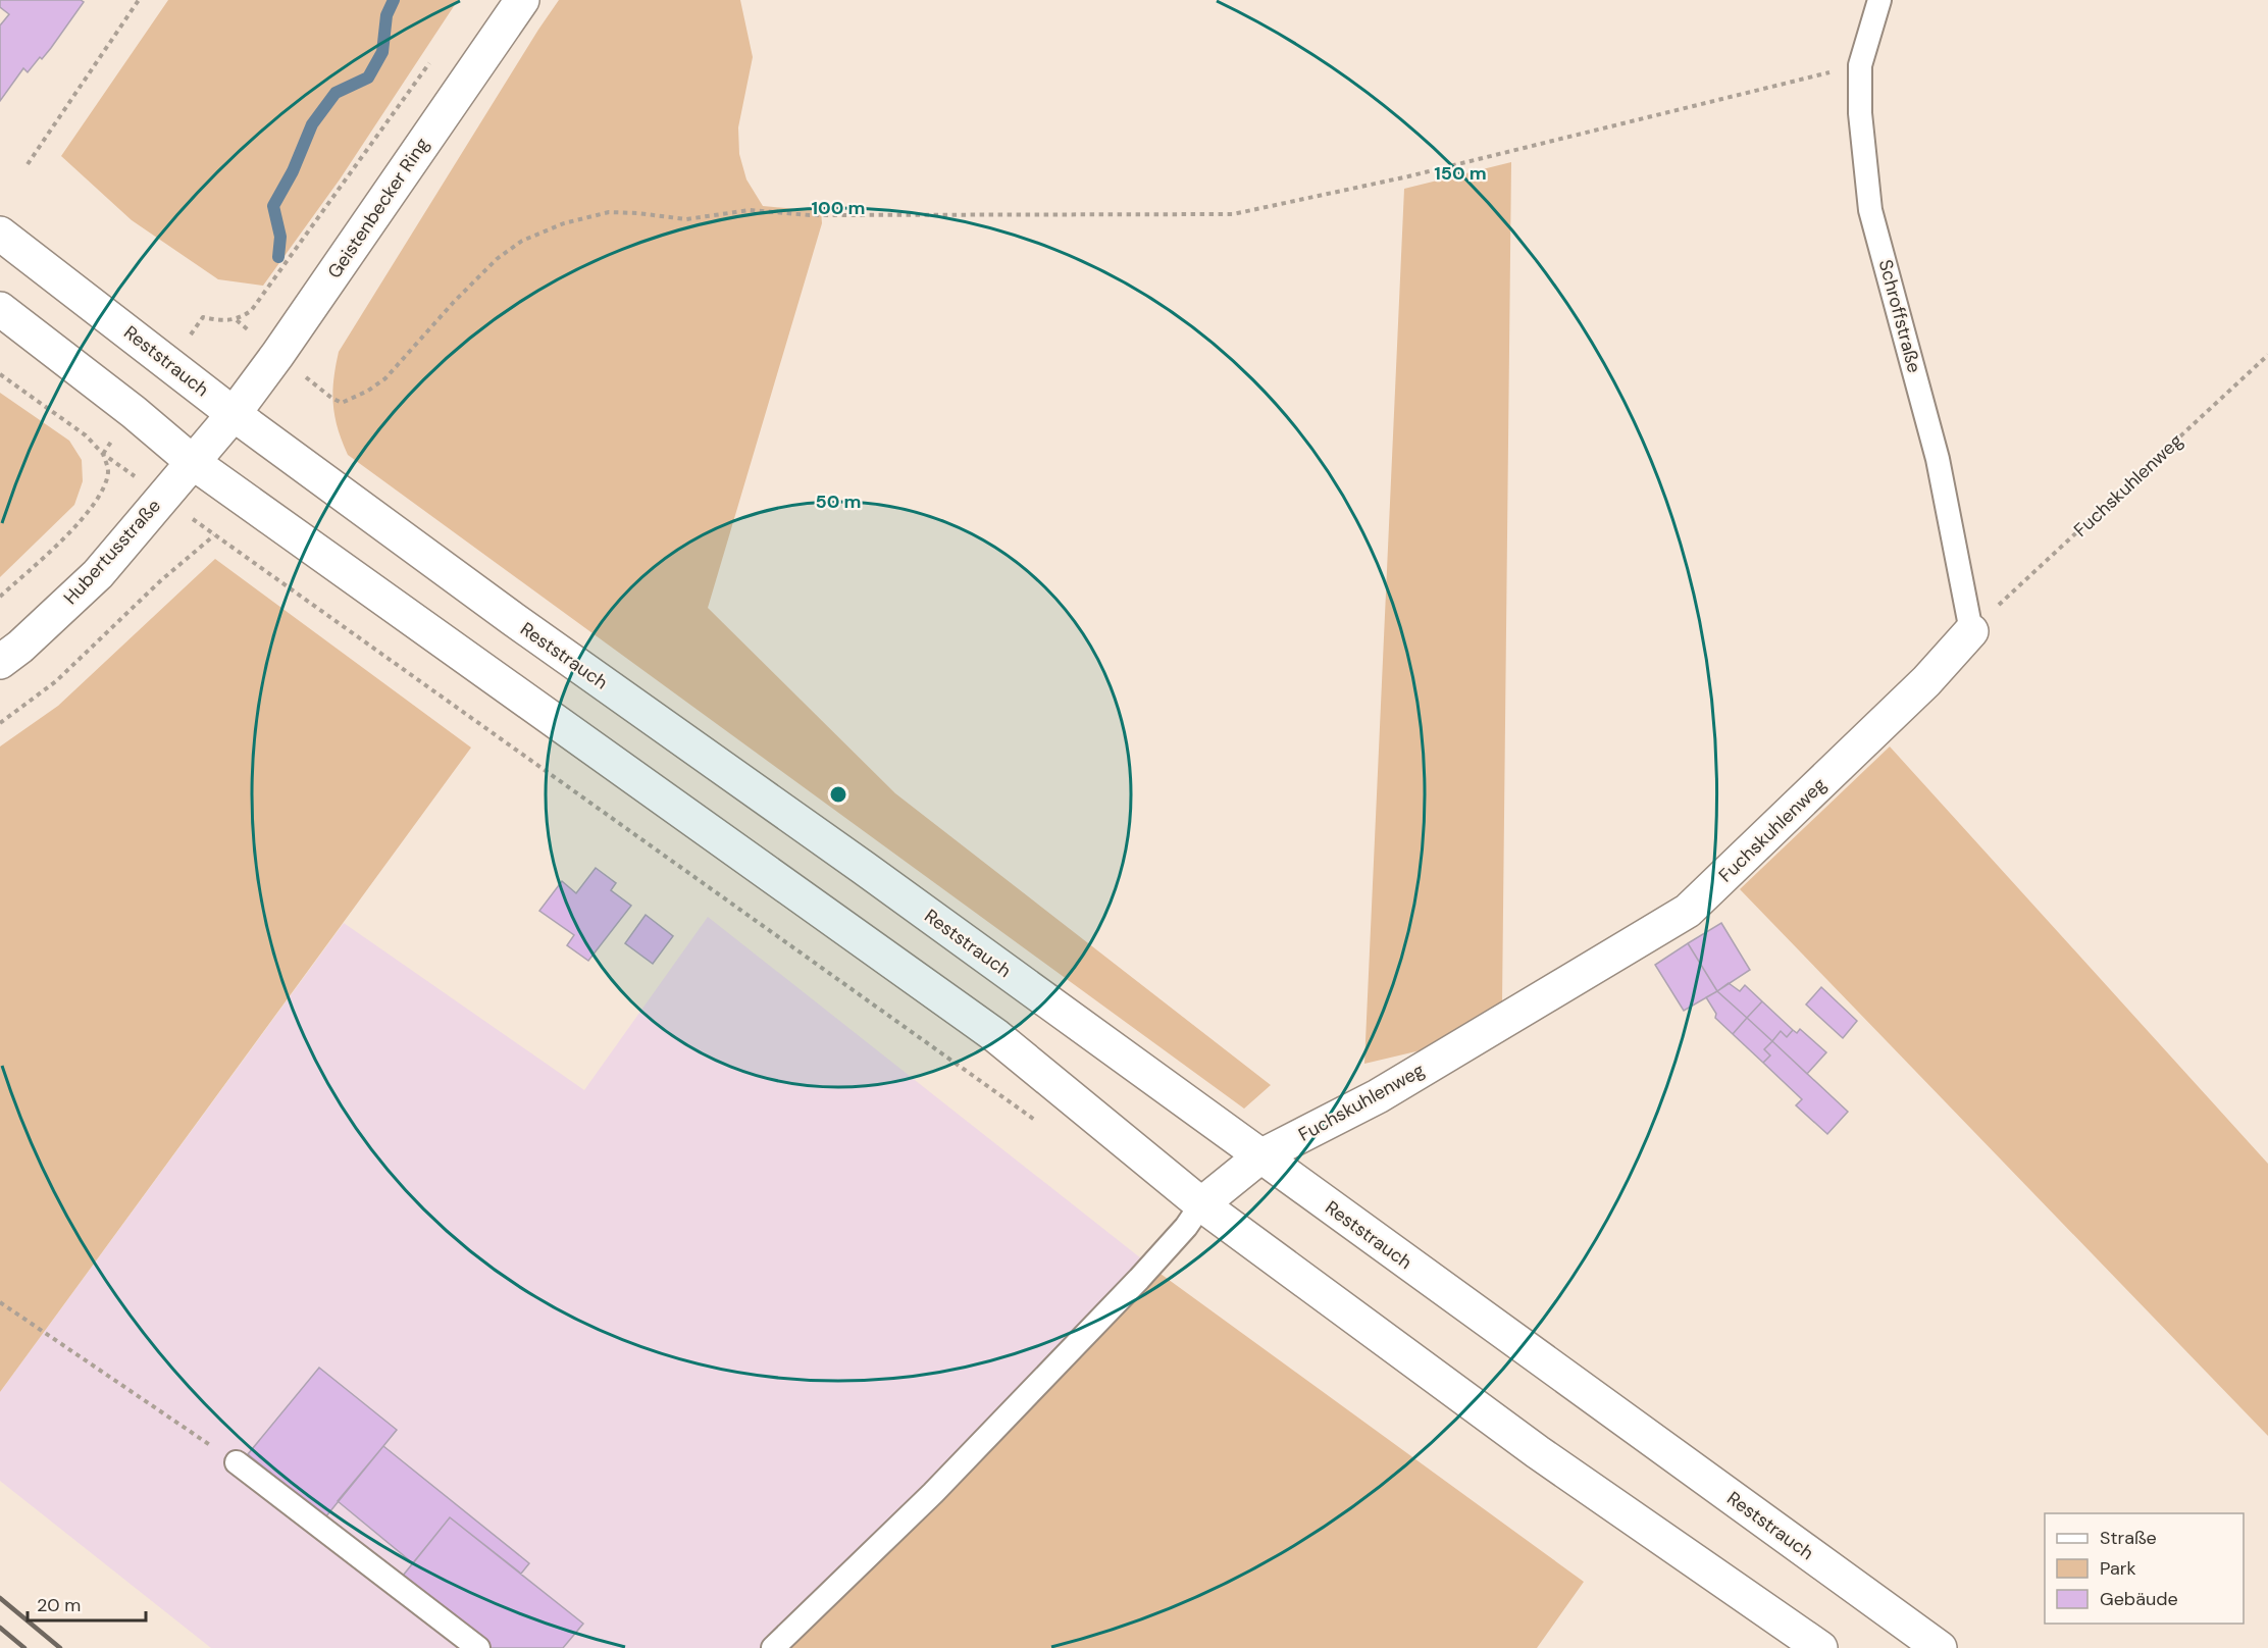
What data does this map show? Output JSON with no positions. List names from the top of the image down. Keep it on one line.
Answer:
{"streets":{"main road":["Geistenbecker Ring","Reststrauch","Fuchskuhlenweg","Hubertusstraße"],"lane":["Schroffstraße"]},"crossings":[["Geistenbecker Ring","Reststrauch"],["Geistenbecker Ring","Hubertusstraße"],["Schroffstraße","Fuchskuhlenweg"],["Reststrauch","Fuchskuhlenweg"]],"legend":["Straße","Park","Gebäude"],"scale_bar":"20 m","rings":["150 m","100 m","50 m"]}
